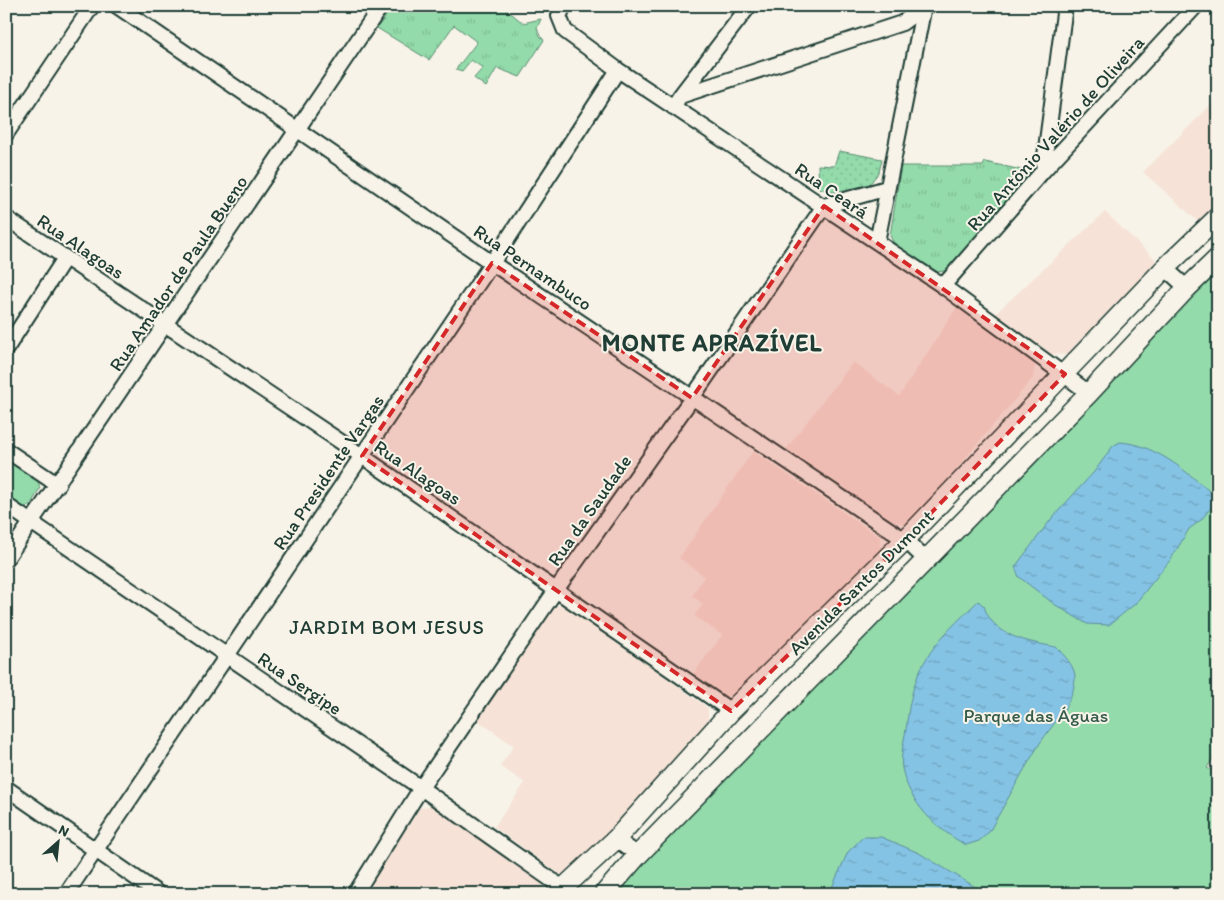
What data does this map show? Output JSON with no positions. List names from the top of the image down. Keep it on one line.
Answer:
{"streets":{"street":["Rua Antônio Valério de Oliveira","Rua Ceará","Rua Alagoas","Rua Pernambuco","Rua Amador de Paula Bueno","Rua Presidente Vargas","Rua da Saudade","Avenida Santos Dumont","Rua Sergipe"]},"crossings":[["Rua Antônio Valério de Oliveira","Rua Ceará"],["Rua Ceará","Rua Presidente Vargas"],["Rua Ceará","Rua da Saudade"],["Rua Ceará","Avenida Santos Dumont"],["Rua Alagoas","Rua Amador de Paula Bueno"],["Rua Alagoas","Rua Presidente Vargas"],["Rua Alagoas","Rua da Saudade"],["Rua Alagoas","Avenida Santos Dumont"],["Rua Pernambuco","Rua Amador de Paula Bueno"],["Rua Pernambuco","Rua Presidente Vargas"],["Rua Pernambuco","Rua da Saudade"],["Rua Pernambuco","Avenida Santos Dumont"],["Rua Amador de Paula Bueno","Rua Sergipe"],["Rua Presidente Vargas","Rua Sergipe"],["Rua da Saudade","Rua Sergipe"],["Avenida Santos Dumont","Rua Sergipe"]],"districts":["MONTE APRAZÍVEL","JARDIM BOM JESUS"],"parks":["Parque das Águas"],"north":"top right"}
